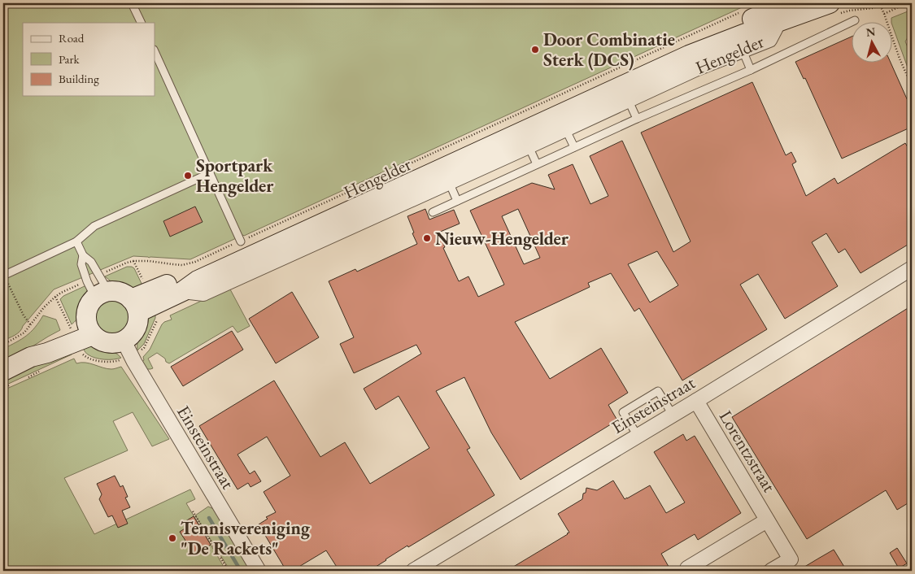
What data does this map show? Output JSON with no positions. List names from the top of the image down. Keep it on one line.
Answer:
{"streets":{"main road":["Hengelder"],"street":["Einsteinstraat","Lorentzstraat"]},"crossings":[["Einsteinstraat","Lorentzstraat"]],"places":["Door Combinatie Sterk (DCS)","Sportpark Hengelder","Nieuw-Hengelder","Tennisvereniging \"De Rackets\""],"legend":["Road","Park","Building"],"north":"top"}
